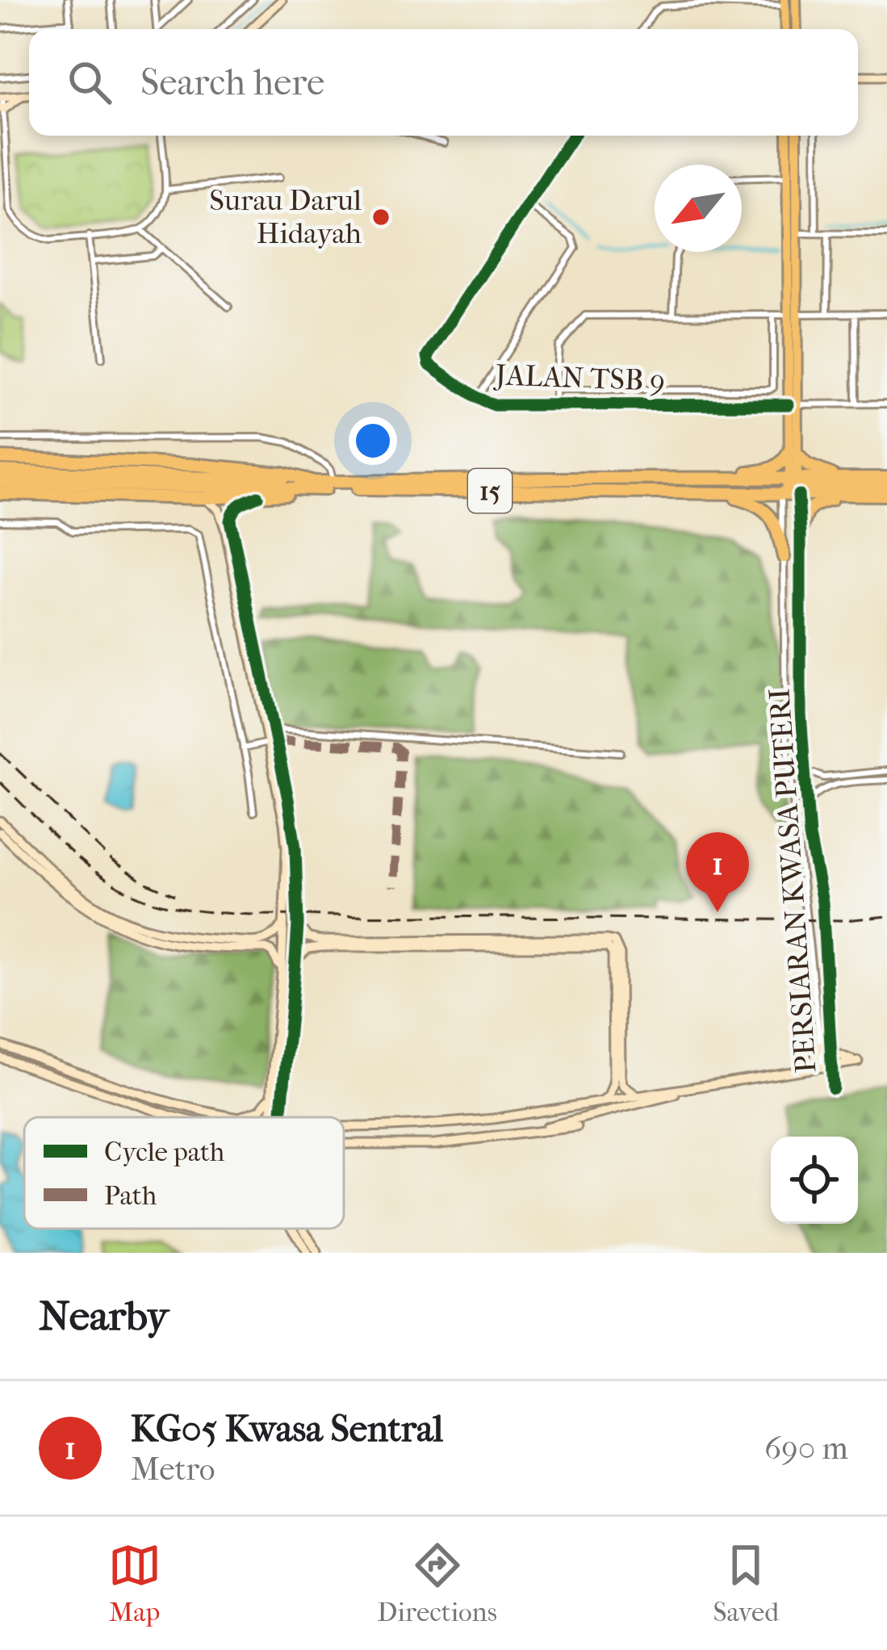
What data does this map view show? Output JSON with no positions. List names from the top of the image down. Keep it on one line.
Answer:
{"streets":{"highway":["15"],"street":["JALAN TSB 9","PERSIARAN KWASA PUTERI"]},"crossings":[["15","PERSIARAN KWASA PUTERI"]],"places":["Surau Darul Hidayah"],"legend":["Cycle path","Path"],"north":"bottom left","page":{"search":"Search here","pins":"1","heading":"Nearby","list":[{"mark":"1","name":"KG05 Kwasa Sentral","note":"Metro","value":"690 m"}],"nav":["Map","Directions","Saved"]}}
